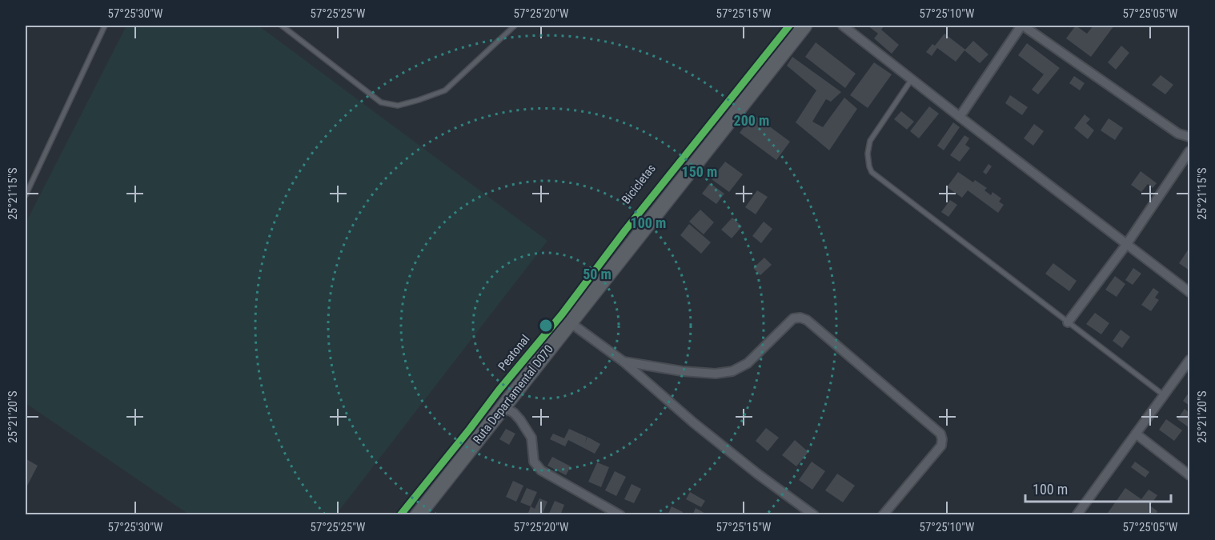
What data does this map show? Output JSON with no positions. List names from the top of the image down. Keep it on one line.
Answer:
{"streets":{"main road":["Ruta Departamental D070"],"cycle path":["Peatonal"]},"scale_bar":"100 m","coordinates":["57°25'30\"W","57°25'25\"W","57°25'20\"W","57°25'15\"W","57°25'10\"W","57°25'05\"W","25°21'15\"S","25°21'20\"S"],"rings":["200 m","150 m","100 m","50 m"]}
